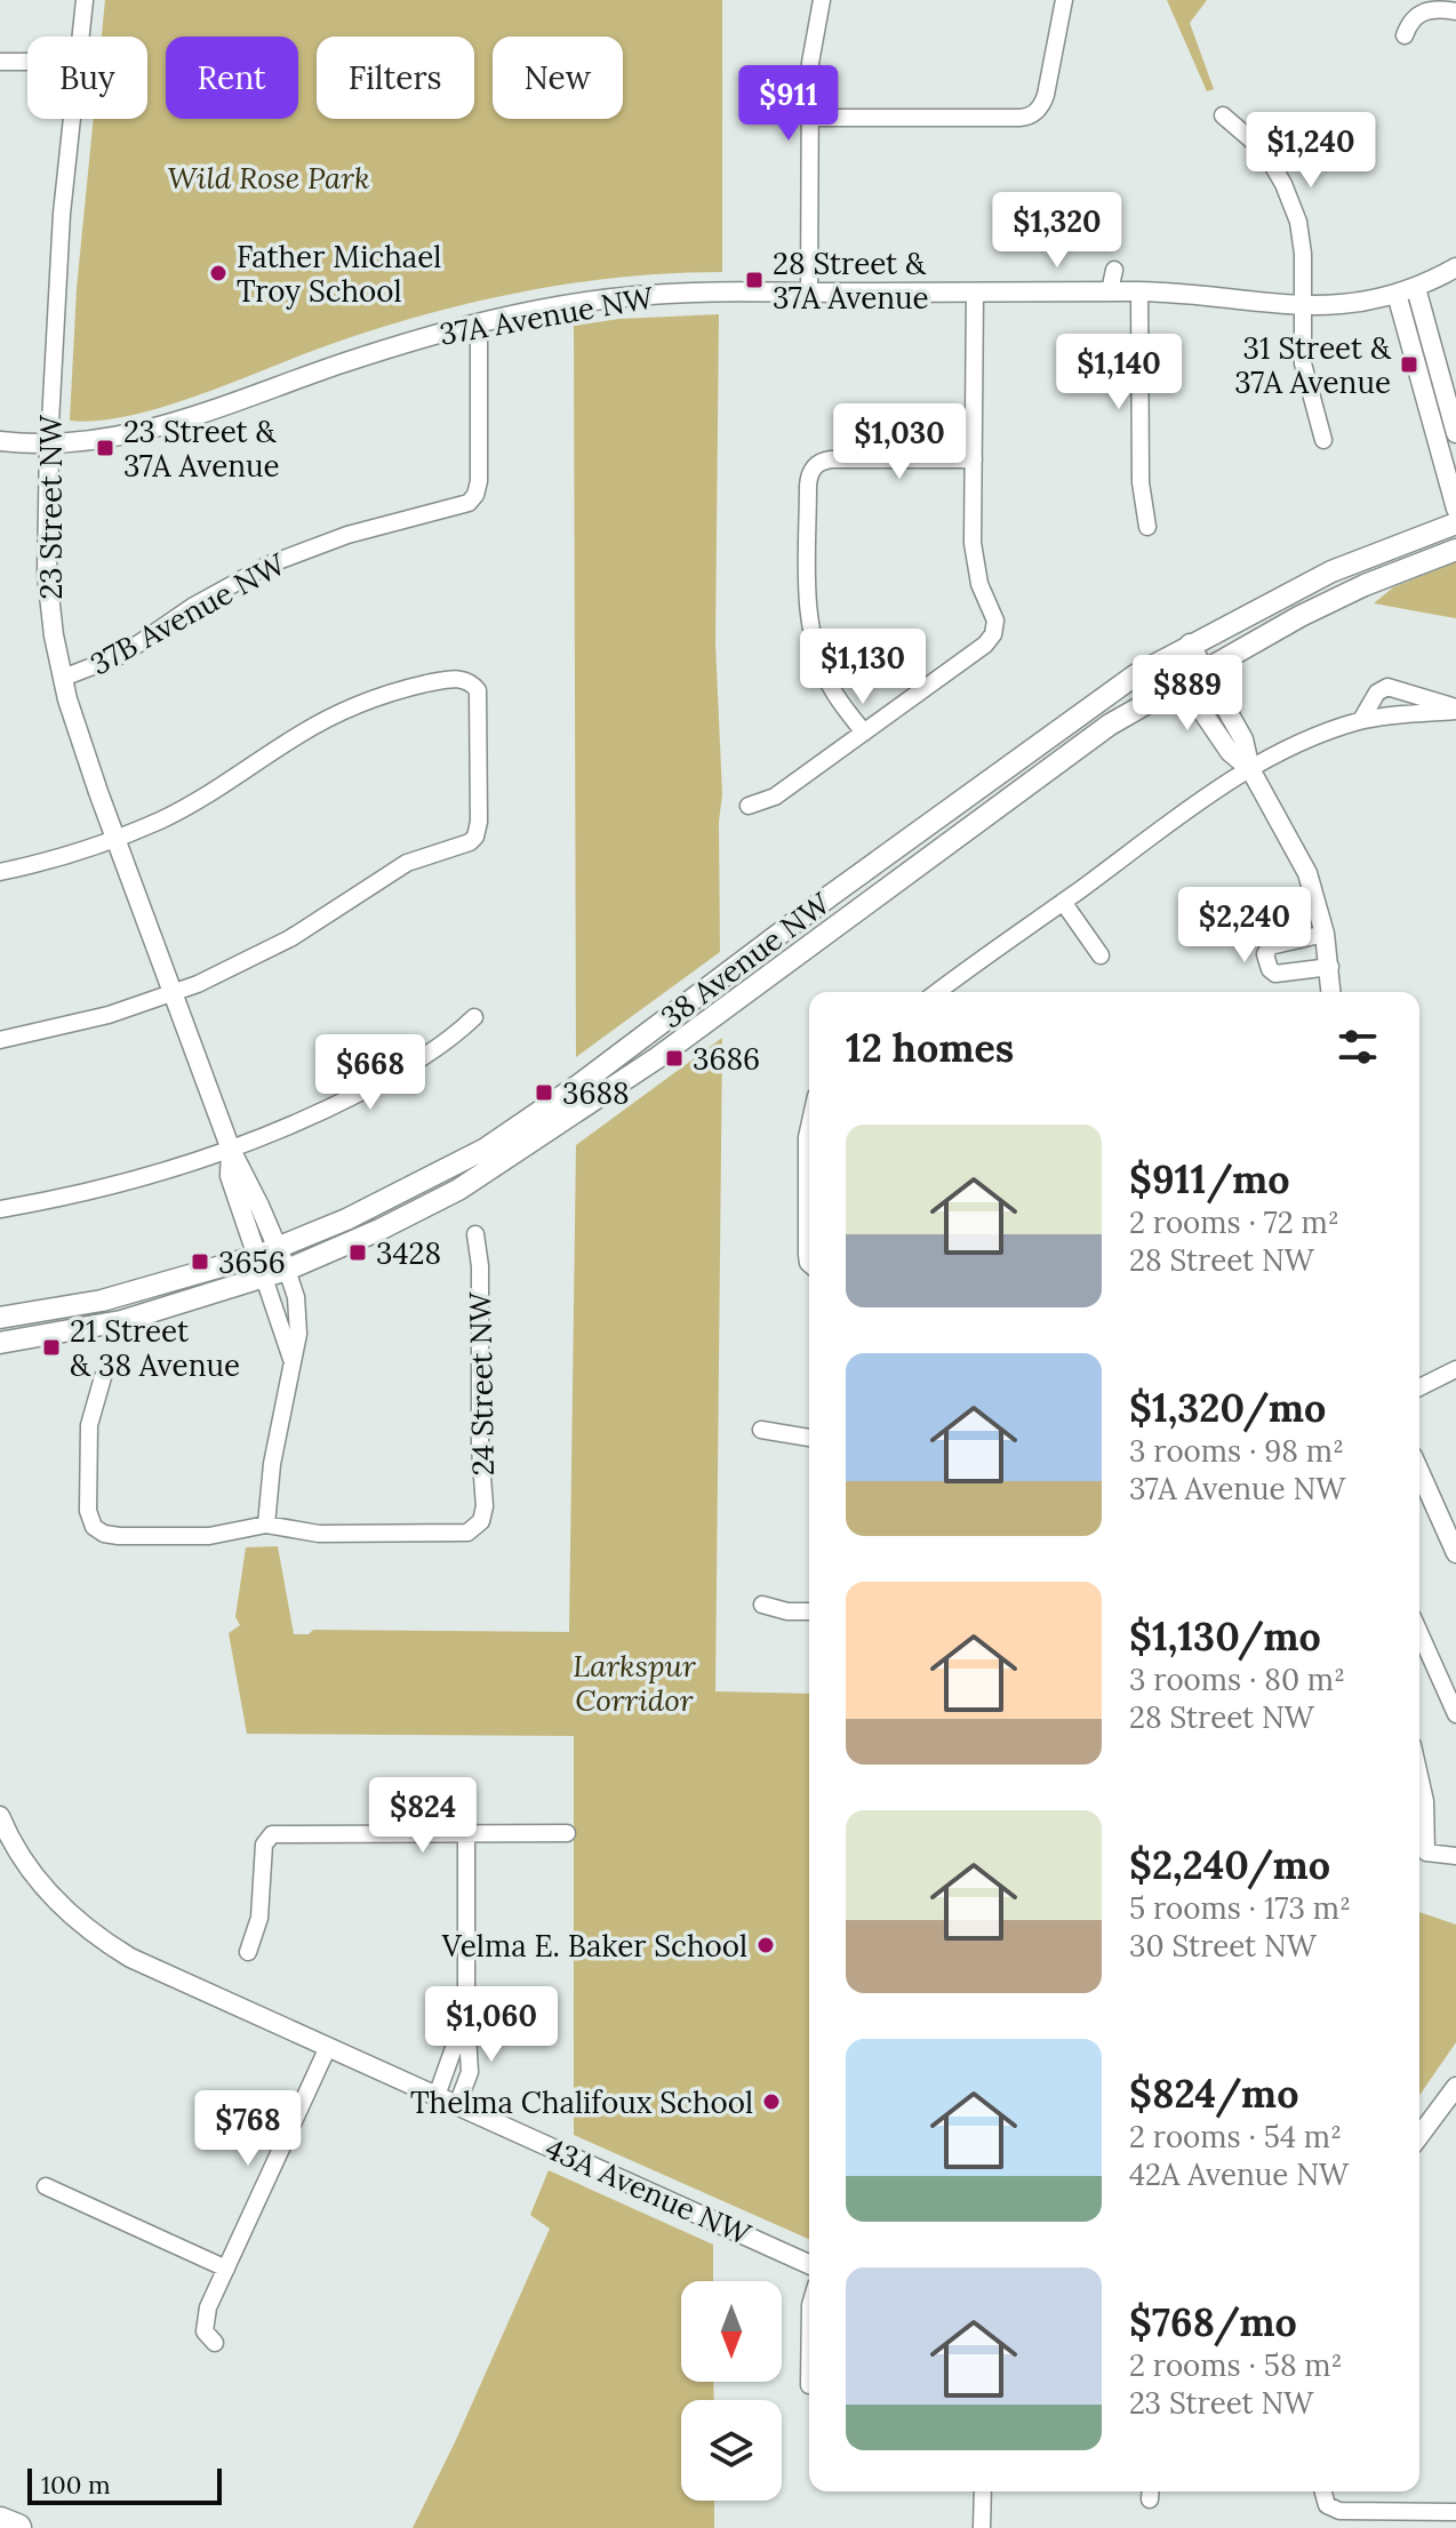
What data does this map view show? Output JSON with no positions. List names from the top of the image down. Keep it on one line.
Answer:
{"streets":{"main road":["38 Avenue NW"],"street":["37A Avenue NW","23 Street NW","37B Avenue NW","24 Street NW","43A Avenue NW"]},"crossings":[["37A Avenue NW","23 Street NW"],["37A Avenue NW","37B Avenue NW"],["23 Street NW","37B Avenue NW"],["23 Street NW","38 Avenue NW"],["23 Street NW","24 Street NW"]],"parks":["Wild Rose Park","Larkspur Corridor"],"places":{"other":["Father Michael Troy School","Velma E. Baker School","Thelma Chalifoux School"],"transit":["28 Street & 37A Avenue","31 Street & 37A Avenue","23 Street & 37A Avenue","3686","3688","3428","3656","21 Street & 38 Avenue"]},"scale_bar":"100 m","north":"bottom","page":{"chip":["Buy","Rent","Filters","New"],"price":["$911","$1,240","$1,320","$1,140","$1,030","$1,130","$889","$2,240","$668","$824","$1,060","$768"],"heading":"12 homes","list":[{"name":"$911/mo","note":"2 rooms · 72 m² · 28 Street NW"},{"name":"$1,320/mo","note":"3 rooms · 98 m² · 37A Avenue NW"},{"name":"$1,130/mo","note":"3 rooms · 80 m² · 28 Street NW"},{"name":"$2,240/mo","note":"5 rooms · 173 m² · 30 Street NW"},{"name":"$824/mo","note":"2 rooms · 54 m² · 42A Avenue NW"},{"name":"$768/mo","note":"2 rooms · 58 m² · 23 Street NW"}],"scale":"100 m"}}
